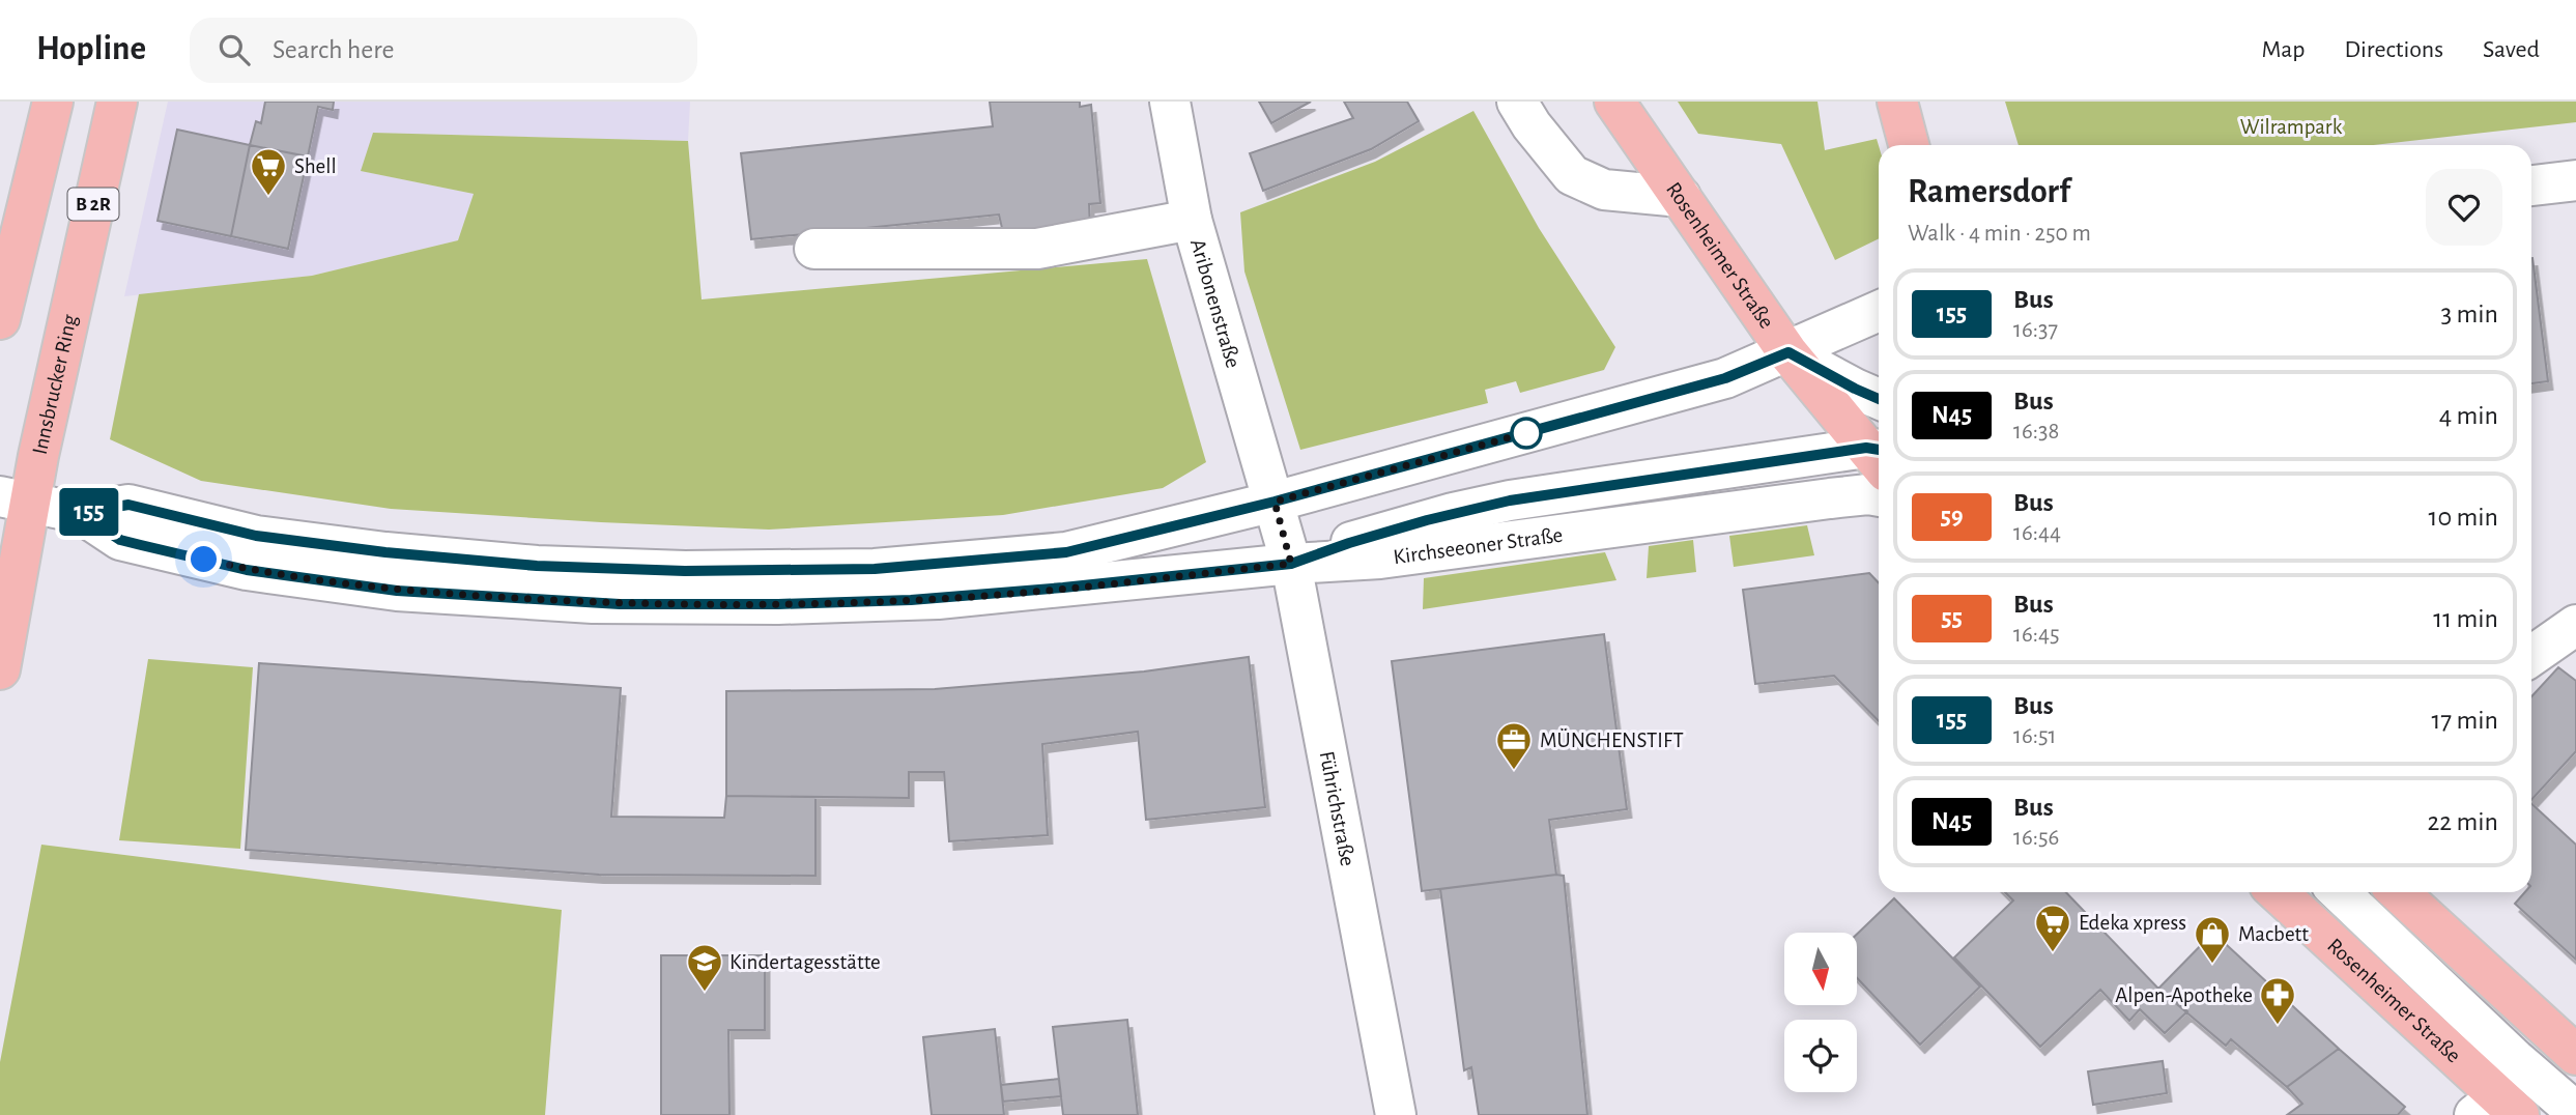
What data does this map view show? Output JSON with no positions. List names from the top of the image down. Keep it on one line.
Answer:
{"streets":{"main road":["B 2R","Rosenheimer Straße","Innsbrucker Ring"],"street":["Aribonenstraße","Kirchseeoner Straße","Führichstraße"]},"crossings":[["Rosenheimer Straße","Kirchseeoner Straße"],["Aribonenstraße","Kirchseeoner Straße"],["Aribonenstraße","Führichstraße"],["Innsbrucker Ring","Kirchseeoner Straße"],["Kirchseeoner Straße","Führichstraße"]],"parks":["Wilrampark"],"places":{"supermarket":["Shell","Edeka xpress"],"office":["MÜNCHENSTIFT"],"shop":["Macbett"],"school or university":["Kindertagesstätte"],"pharmacy":["Alpen-Apotheke"]},"lines":["bus line 155"],"north":"bottom","page":{"header":"Hopline","search":"Search here","nav":["Map","Directions","Saved"],"on_map":"155","heading":["Ramersdorf","Walk · 4 min · 250 m"],"list":[{"mark":"155","name":"Bus","note":"16:37","value":"3 min"},{"mark":"N45","name":"Bus","note":"16:38","value":"4 min"},{"mark":"59","name":"Bus","note":"16:44","value":"10 min"},{"mark":"55","name":"Bus","note":"16:45","value":"11 min"},{"mark":"155","name":"Bus","note":"16:51","value":"17 min"},{"mark":"N45","name":"Bus","note":"16:56","value":"22 min"}]}}
